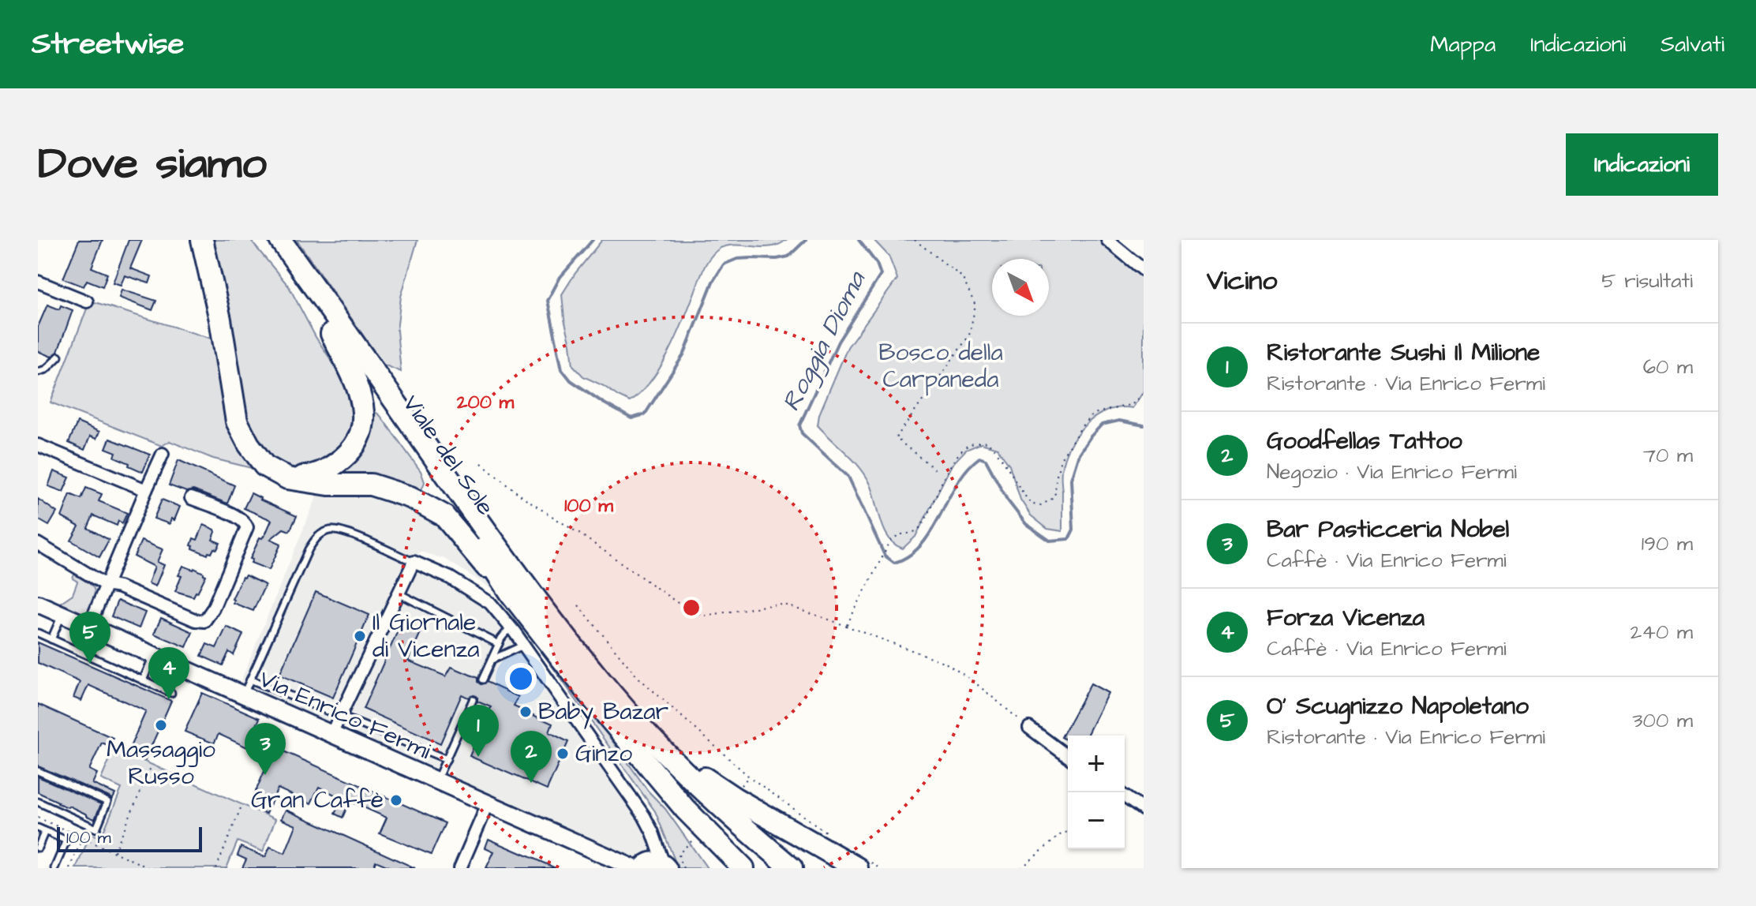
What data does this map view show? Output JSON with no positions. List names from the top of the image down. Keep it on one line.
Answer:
{"streets":{"highway":["Viale del Sole"],"street":["Via Enrico Fermi"]},"water":["Roggia Dioma"],"parks":["Bosco della Carpaneda"],"places":["Il Giornale di Vicenza","Baby Bazar","Massaggio Russo","Ginzo","Gran Caffè"],"scale_bar":"100 m","north":"bottom right","page":{"header":"Streetwise","nav":["Mappa","Indicazioni","Salvati"],"title":"Dove siamo","buttons":"Indicazioni","heading":["Vicino","5 risultati"],"list":[{"mark":"1","name":"Ristorante Sushi Il Milione","note":"Ristorante · Via Enrico Fermi","value":"60 m"},{"mark":"2","name":"Goodfellas Tattoo","note":"Negozio · Via Enrico Fermi","value":"70 m"},{"mark":"3","name":"Bar Pasticceria Nobel","note":"Caffè · Via Enrico Fermi","value":"190 m"},{"mark":"4","name":"Forza Vicenza","note":"Caffè · Via Enrico Fermi","value":"240 m"},{"mark":"5","name":"O' Scugnizzo Napoletano","note":"Ristorante · Via Enrico Fermi","value":"300 m"}],"pins":["5","4","1","3","2"],"map_buttons":["+","−"],"scale":"100 m"},"rings":["200 m","100 m"]}
